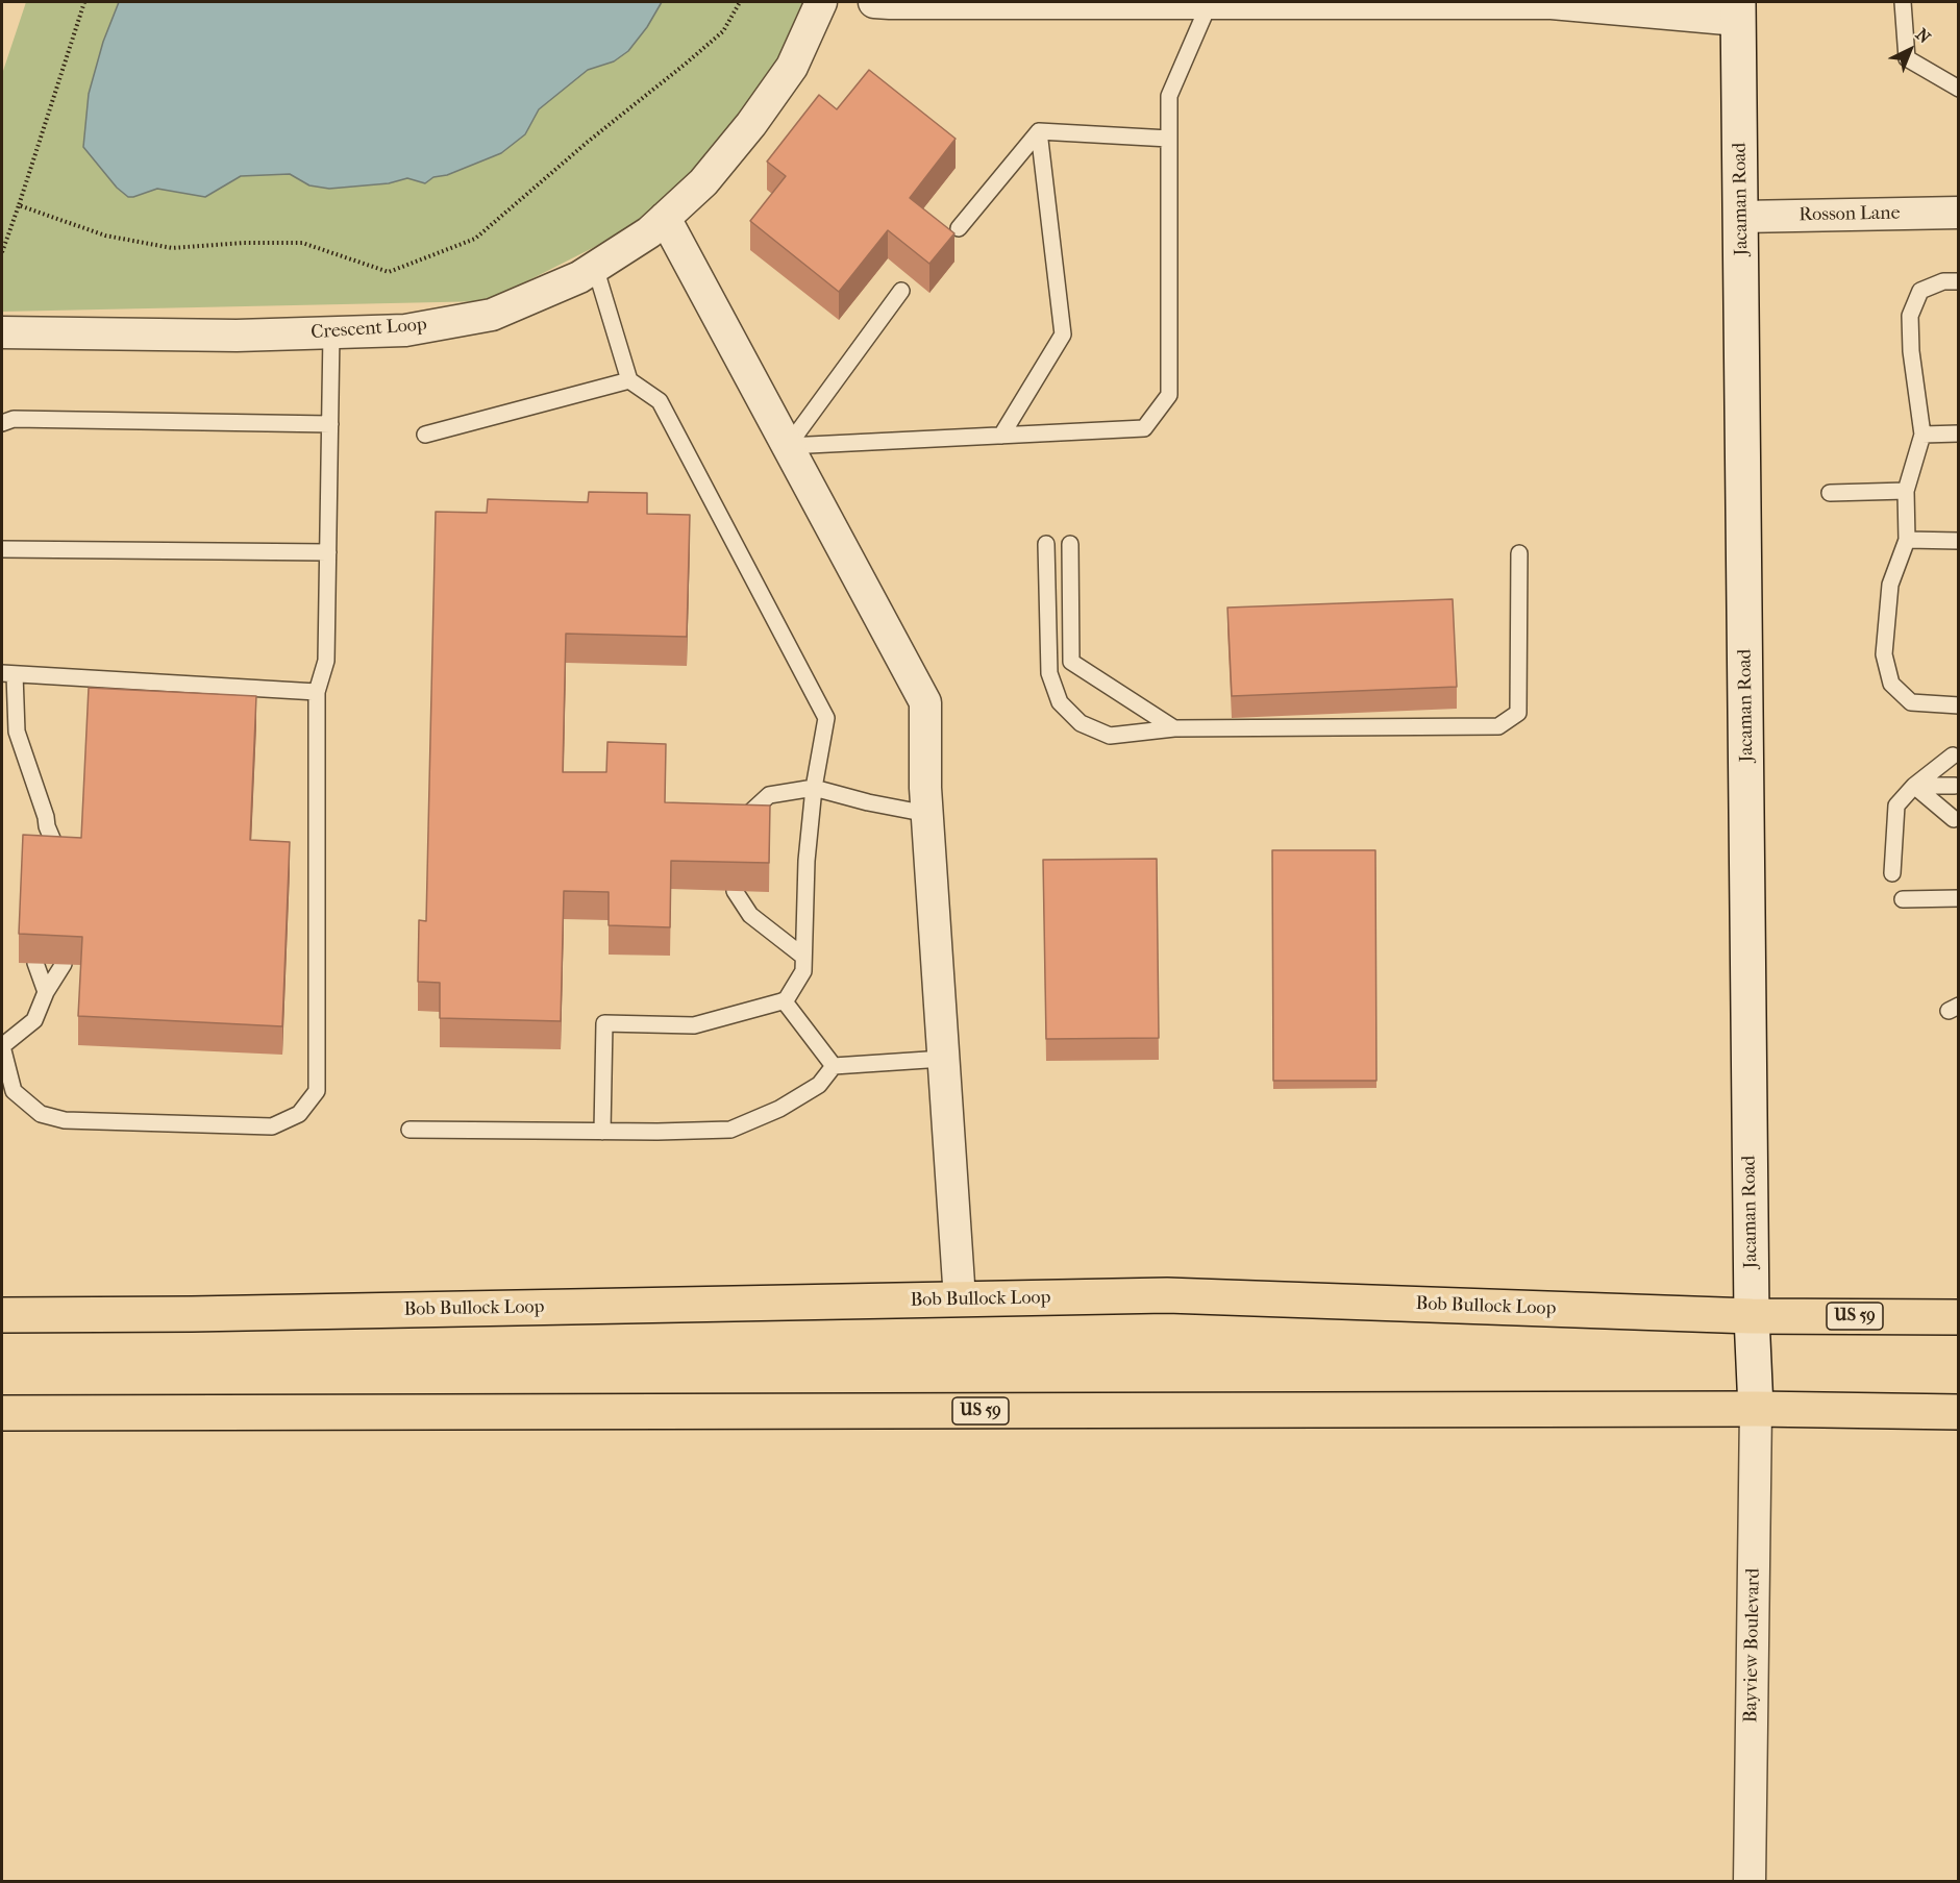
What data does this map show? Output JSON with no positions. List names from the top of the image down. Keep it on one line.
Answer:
{"streets":{"highway":["Bob Bullock Loop","US 59"],"main road":["Jacaman Road"],"street":["Rosson Lane","Crescent Loop","Bayview Boulevard"]},"crossings":[["Jacaman Road","Rosson Lane"],["Jacaman Road","Bob Bullock Loop"],["Jacaman Road","US 59"],["Jacaman Road","Bayview Boulevard"],["US 59","Bayview Boulevard"]],"north":"top right"}
